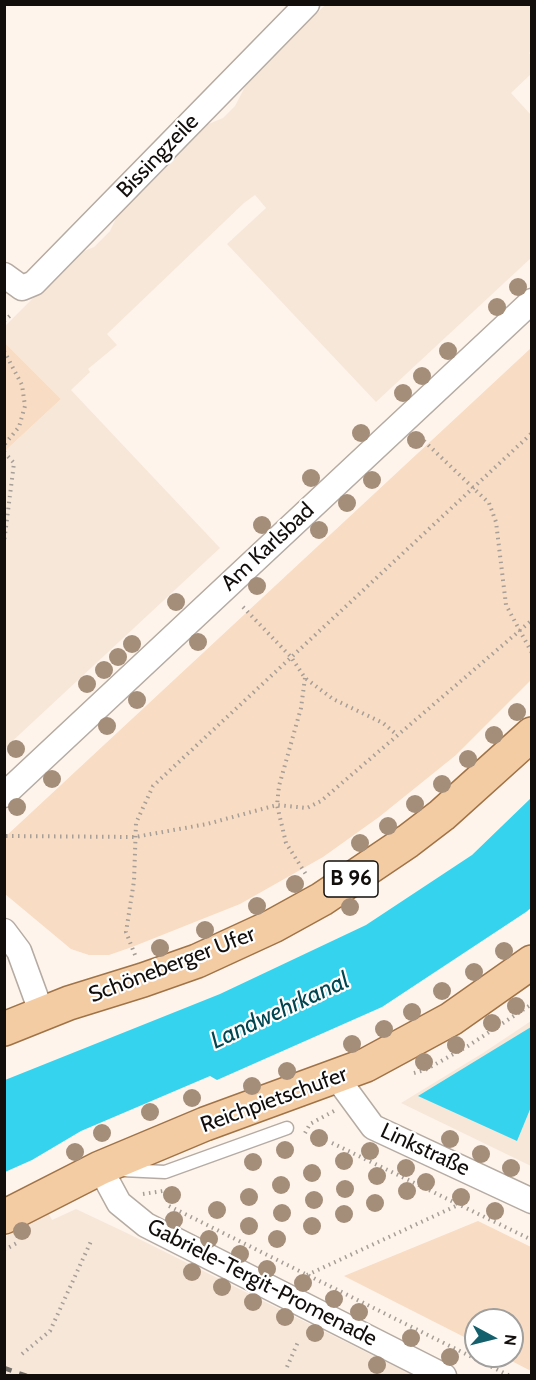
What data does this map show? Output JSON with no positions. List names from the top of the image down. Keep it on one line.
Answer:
{"streets":{"main road":["B 96","Schöneberger Ufer","Reichpietschufer"],"street":["Bissingzeile","Am Karlsbad","Linkstraße","Gabriele-Tergit-Promenade"]},"crossings":[["Reichpietschufer","Linkstraße"],["Reichpietschufer","Gabriele-Tergit-Promenade"]],"water":["Landwehrkanal"],"north":"right"}
